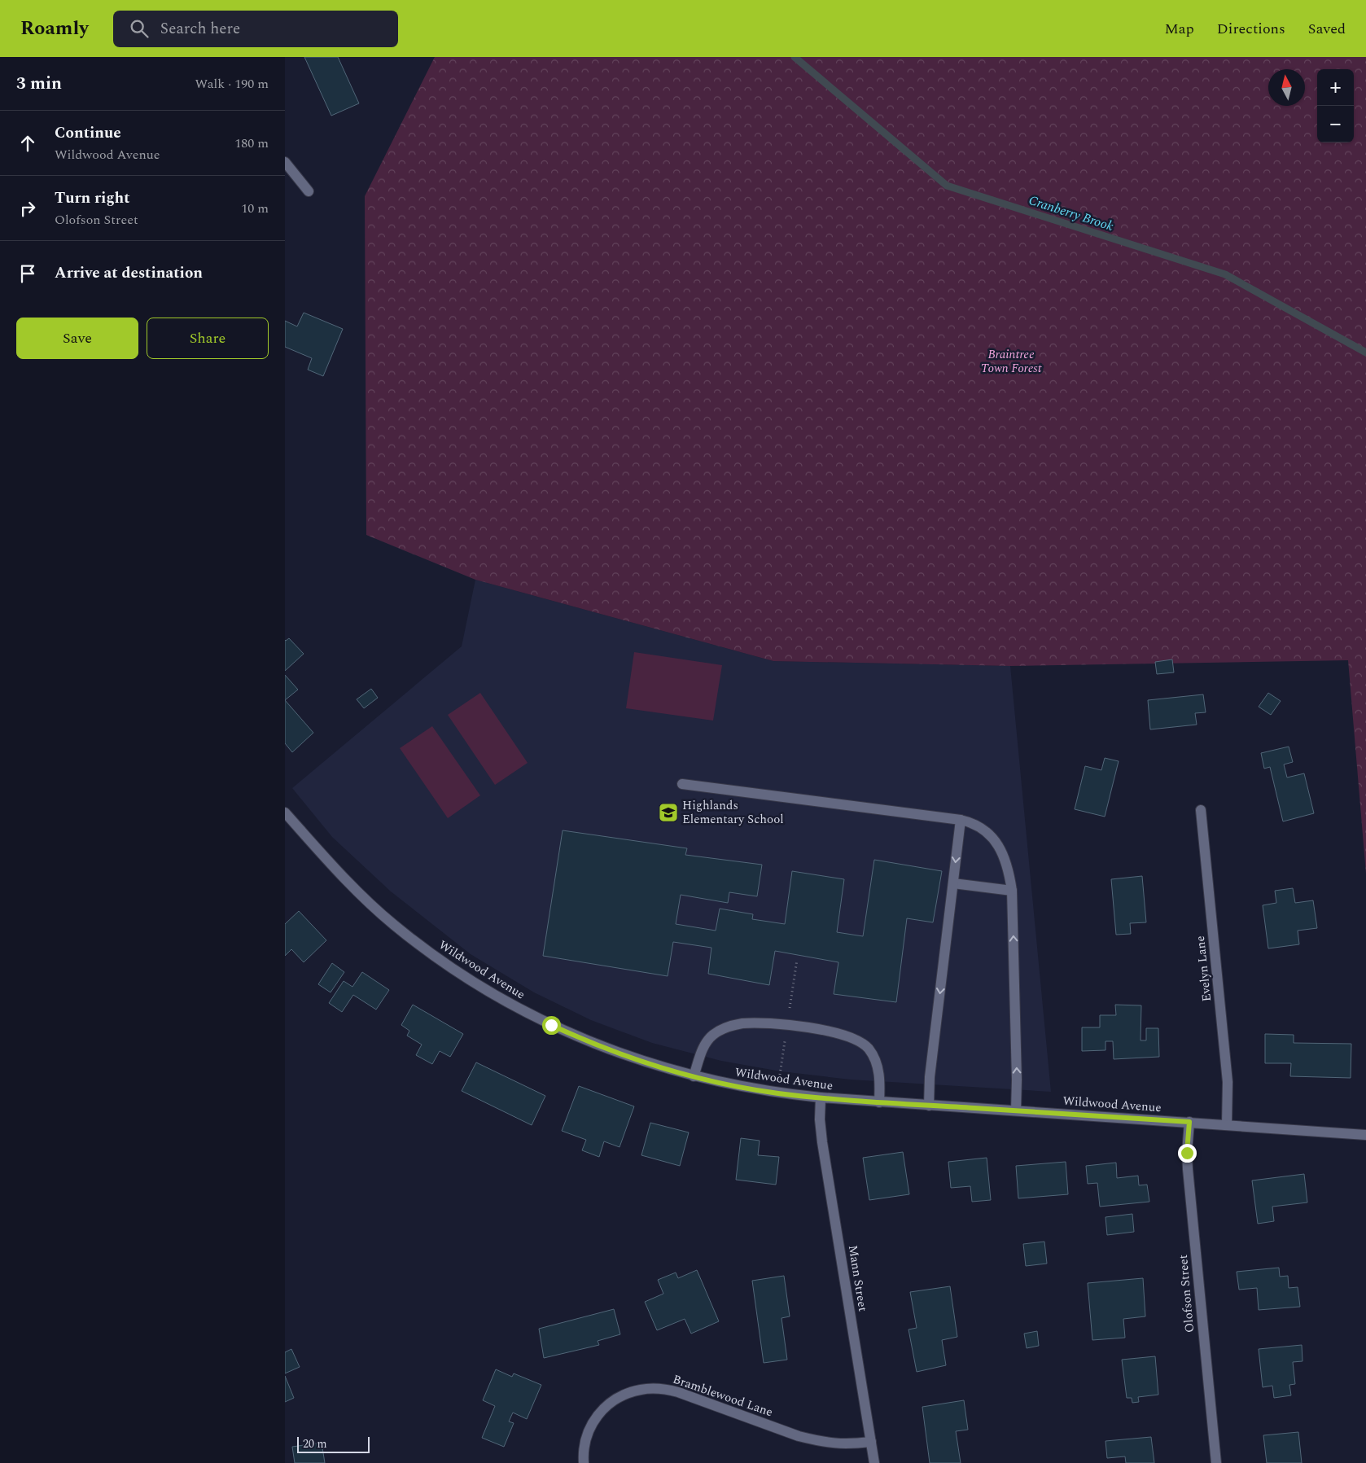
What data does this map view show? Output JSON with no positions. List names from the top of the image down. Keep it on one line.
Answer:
{"streets":{"street":["Evelyn Lane","Wildwood Avenue","Mann Street","Olofson Street","Bramblewood Lane"]},"crossings":[["Evelyn Lane","Wildwood Avenue"],["Wildwood Avenue","Mann Street"],["Wildwood Avenue","Olofson Street"],["Mann Street","Bramblewood Lane"]],"water":["Cranberry Brook"],"parks":["Braintree Town Forest"],"places":{"school or university":["Highlands Elementary School"]},"scale_bar":"20 m","north":"top","page":{"header":"Roamly","search":"Search here","nav":["Map","Directions","Saved"],"heading":["3 min","Walk · 190 m"],"map_buttons":["+","−"],"list":[["Continue","Wildwood Avenue","180 m"],["Turn right","Olofson Street","10 m"],"Arrive at destination"],"buttons":["Save","Share"],"scale":"20 m"}}
